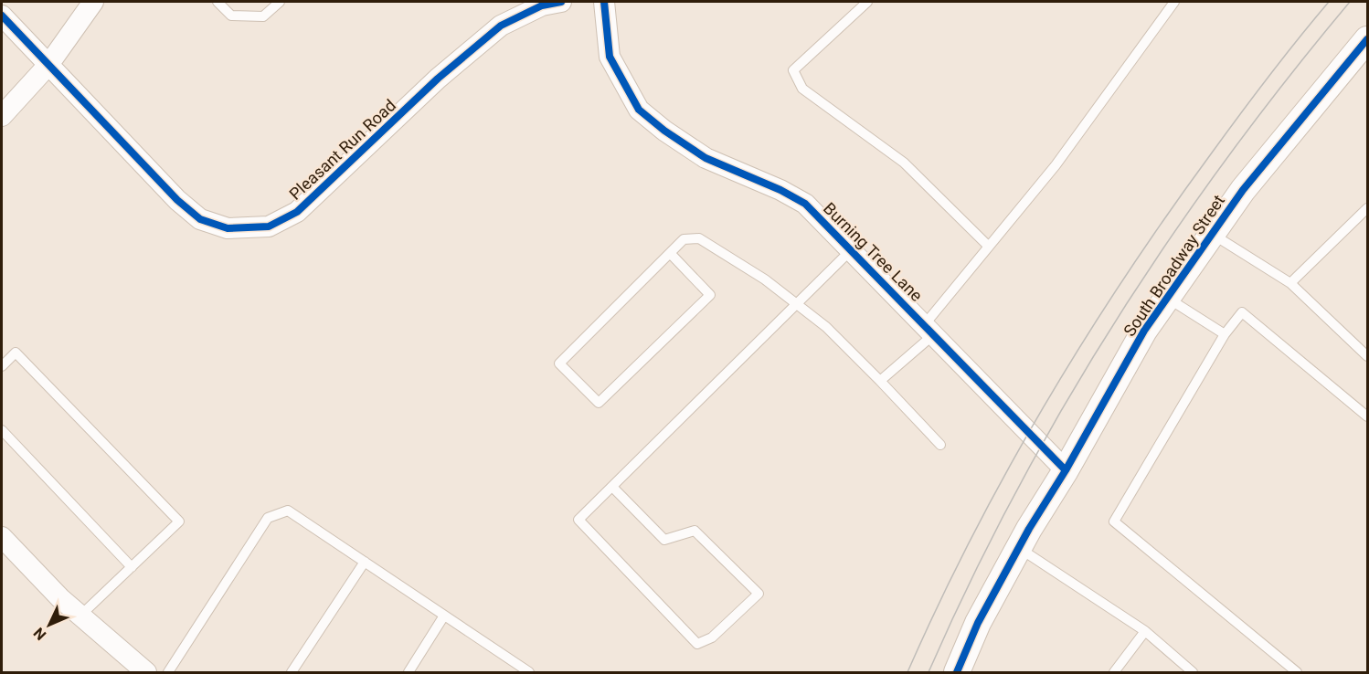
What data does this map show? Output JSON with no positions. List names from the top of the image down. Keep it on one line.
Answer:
{"streets":{"street":["Pleasant Run Road","Burning Tree Lane","South Broadway Street"]},"crossings":[["Burning Tree Lane","South Broadway Street"]],"north":"bottom left"}
